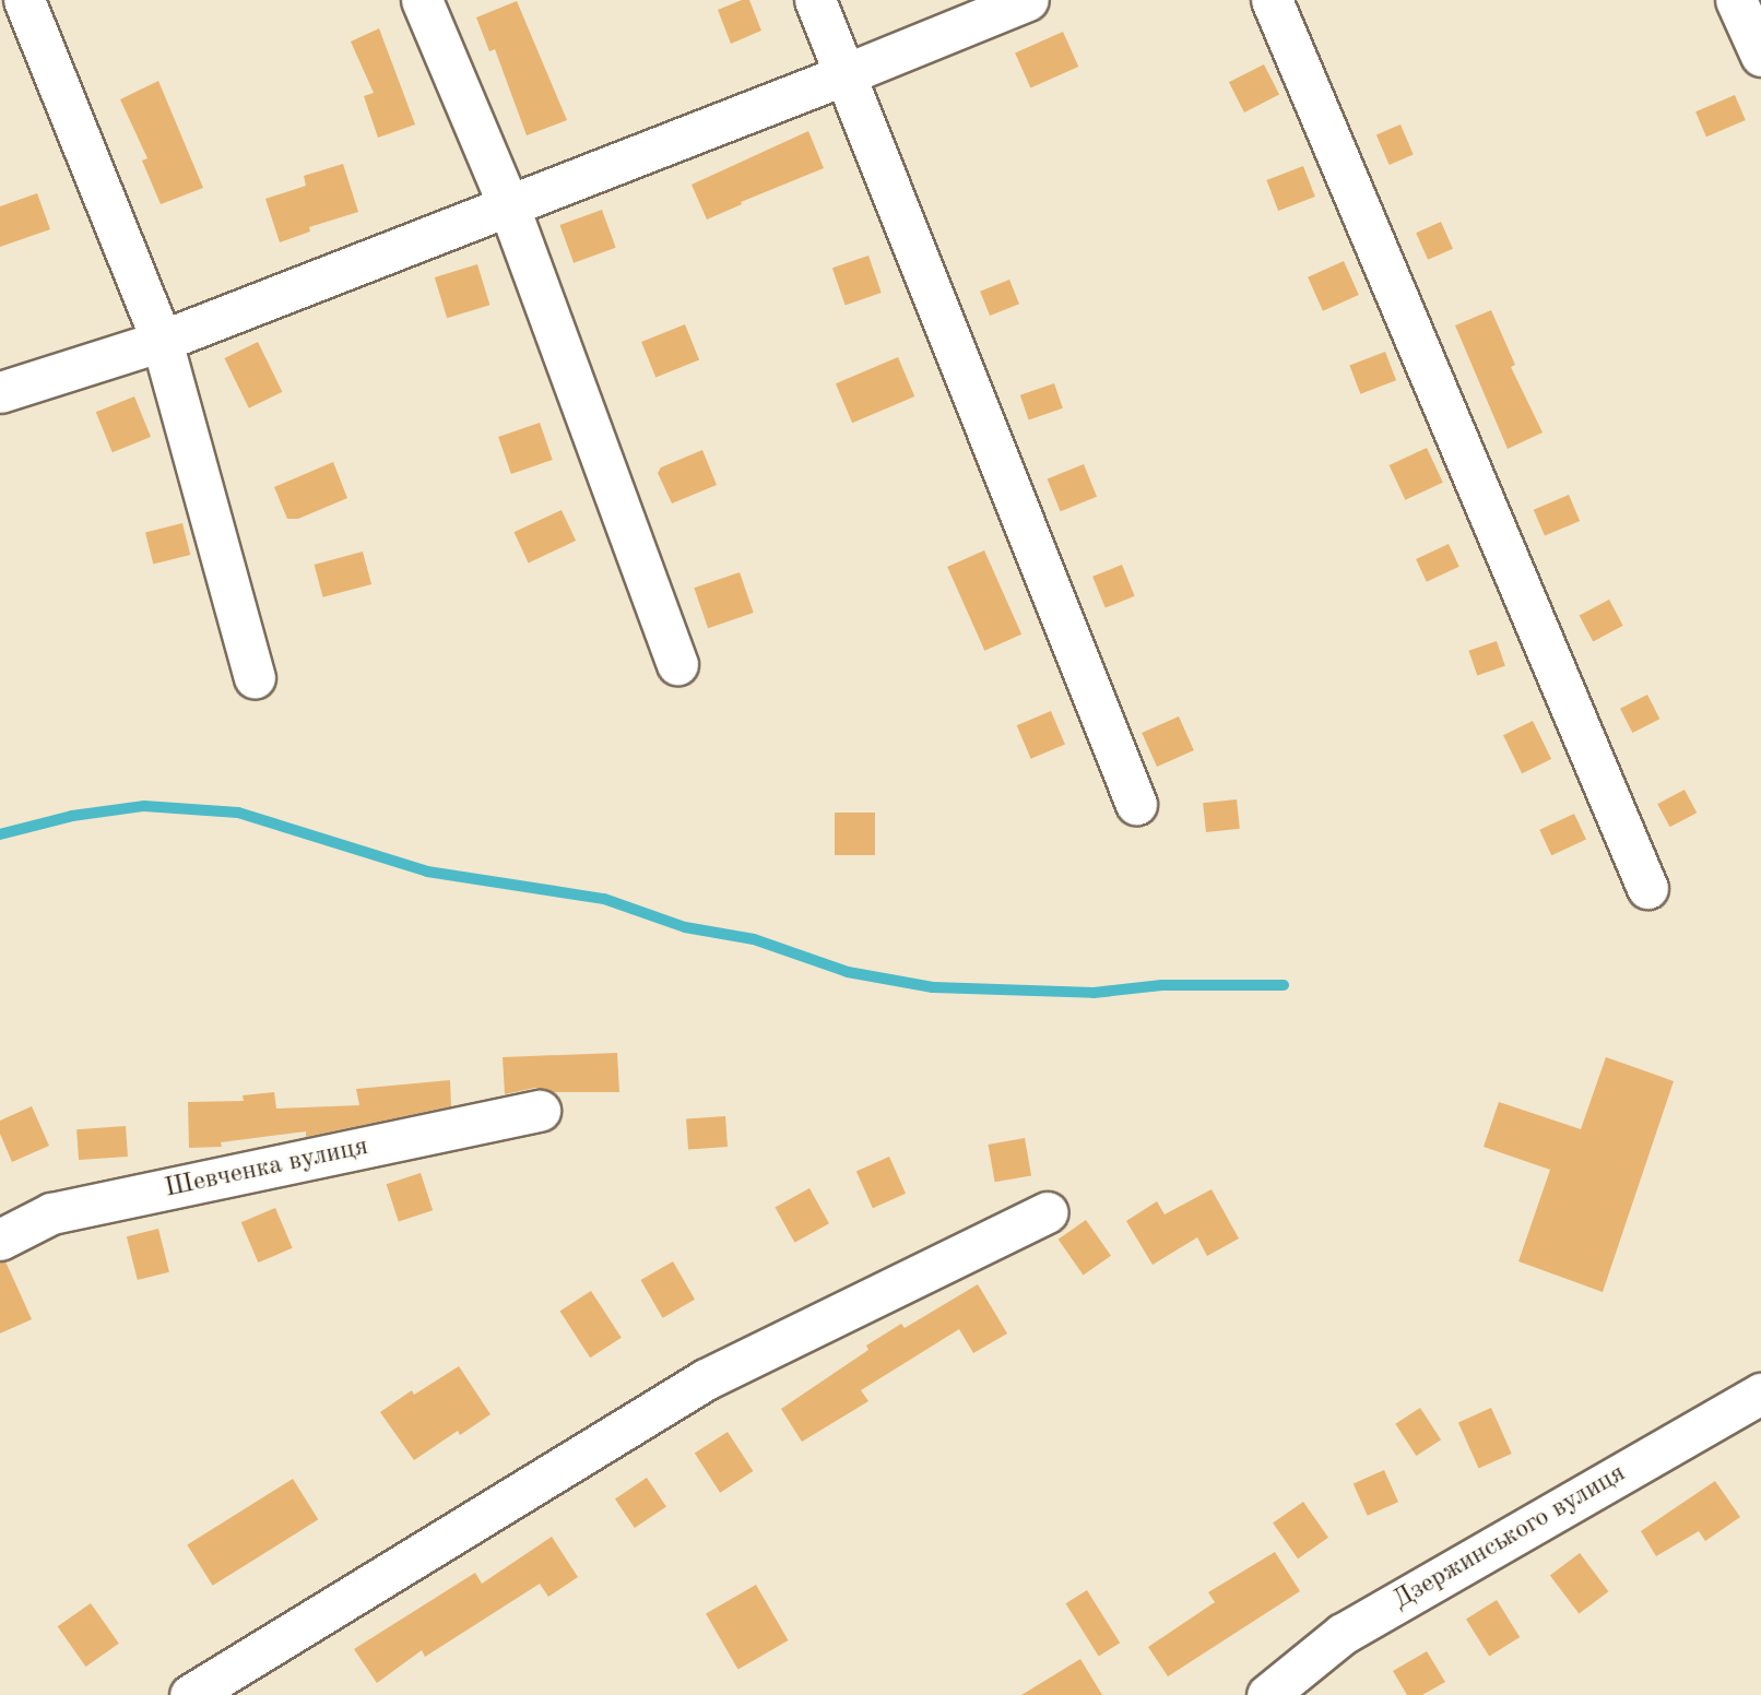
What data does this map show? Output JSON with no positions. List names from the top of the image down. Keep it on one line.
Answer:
{"streets":{"street":["Шевченка вулиця","Дзержинського вулиця"]}}
